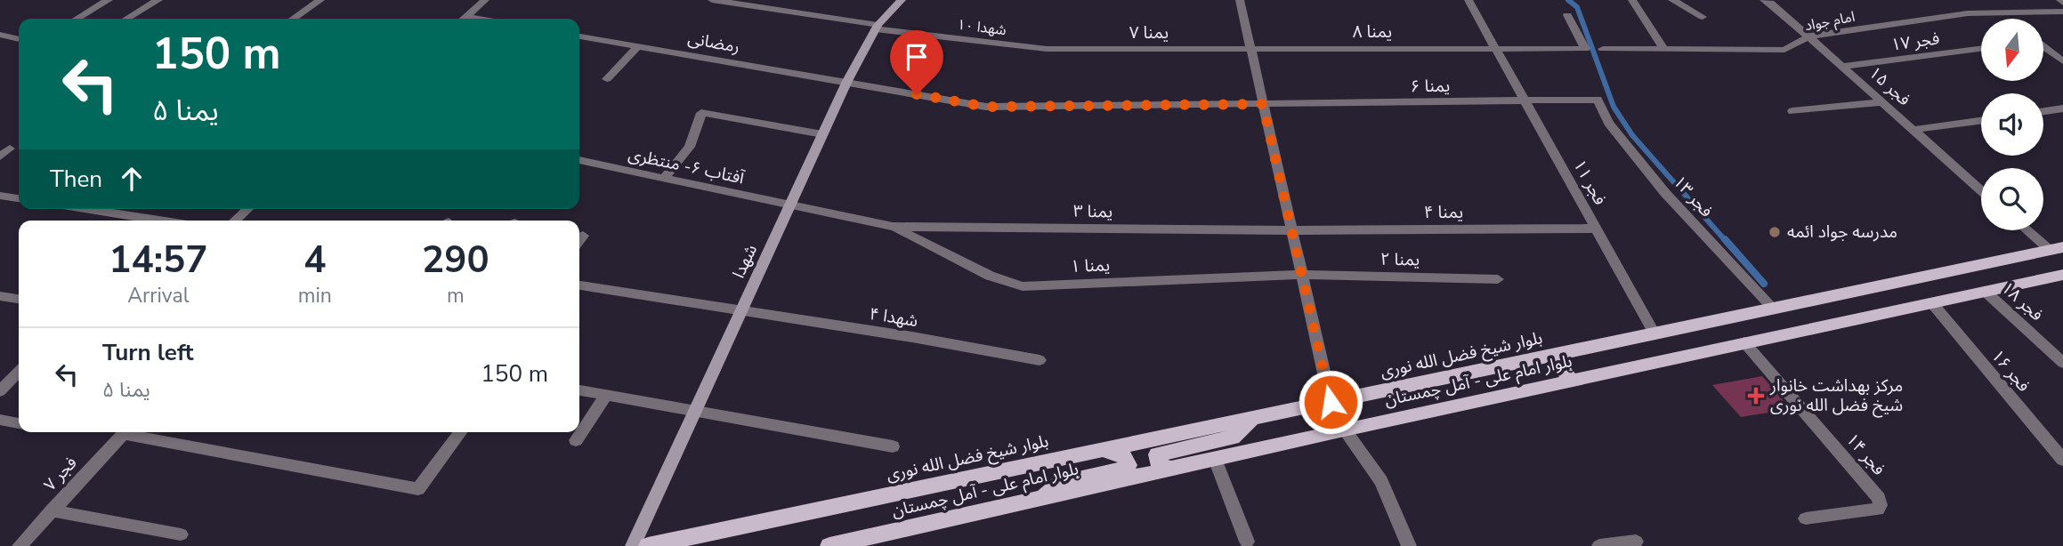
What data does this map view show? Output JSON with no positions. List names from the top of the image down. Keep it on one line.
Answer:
{"streets":{"main road":["شهدا","بلوار شیخ فضل الله نوری","بلوار امام علی - آمل چمستان"],"street":["امام جواد","شهدا ۱۰","یمنا ۸","یمنا ۷","فجر ۱۷","رمضانی","یمنا ۶","فجر ۱۵","آفتاب ۶- منتظری","فجر ۱۱","فجر ۱۳","یمنا ۳","یمنا ۴","یمنا ۲","یمنا ۱","فجر ۱۸","شهدا ۴","فجر ۱۶","فجر ۱۴","فجر ۷"]},"crossings":[["امام جواد","فجر ۱۵"],["شهدا ۱۰","یمنا ۷"],["شهدا ۱۰","شهدا"],["یمنا ۸","یمنا ۷"],["یمنا ۸","فجر ۱۱"],["فجر ۱۷","فجر ۱۵"],["رمضانی","یمنا ۶"],["رمضانی","شهدا"],["یمنا ۶","فجر ۱۱"],["یمنا ۶","فجر ۱۳"],["آفتاب ۶- منتظری","یمنا ۳"],["آفتاب ۶- منتظری","شهدا"],["آفتاب ۶- منتظری","یمنا ۱"],["فجر ۱۱","یمنا ۴"],["فجر ۱۱","بلوار شیخ فضل الله نوری"],["فجر ۱۳","بلوار شیخ فضل الله نوری"],["یمنا ۳","یمنا ۴"],["یمنا ۳","یمنا ۱"],["یمنا ۲","یمنا ۱"],["شهدا","شهدا ۴"],["فجر ۱۸","بلوار امام علی - آمل چمستان"],["فجر ۱۶","بلوار امام علی - آمل چمستان"],["بلوار امام علی - آمل چمستان","فجر ۱۴"]],"places":{"other":["مدرسه جواد ائمه"],"health":["مرکز بهداشت خانوار شیخ فضل الله نوری"]},"north":"bottom","page":{"turn":["150 m","یمنا ۵"],"then":"Then","eta":["14:57","Arrival","4","min","290","m"],"list":[{"name":"Turn left","note":"یمنا ۵","value":"150 m"}]}}
